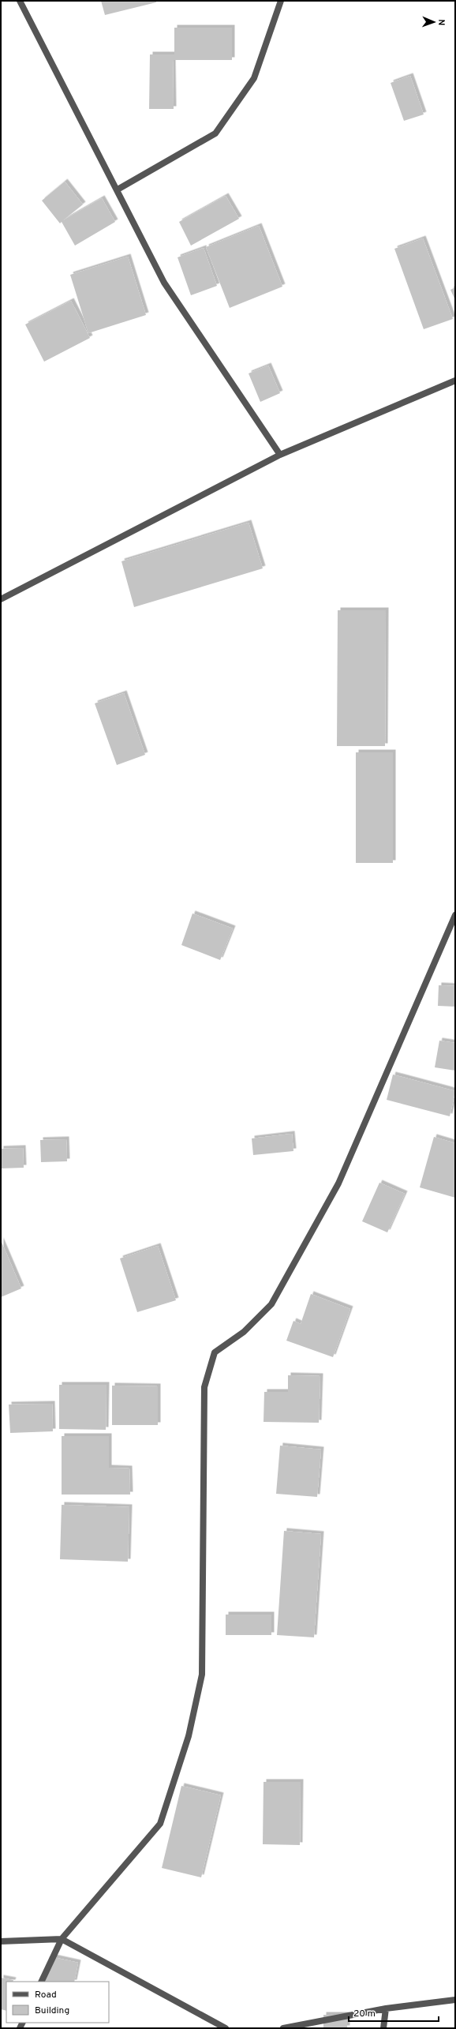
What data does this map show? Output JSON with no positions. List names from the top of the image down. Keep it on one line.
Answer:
{"legend":["Road","Building"],"scale_bar":"20 m","north":"right"}
